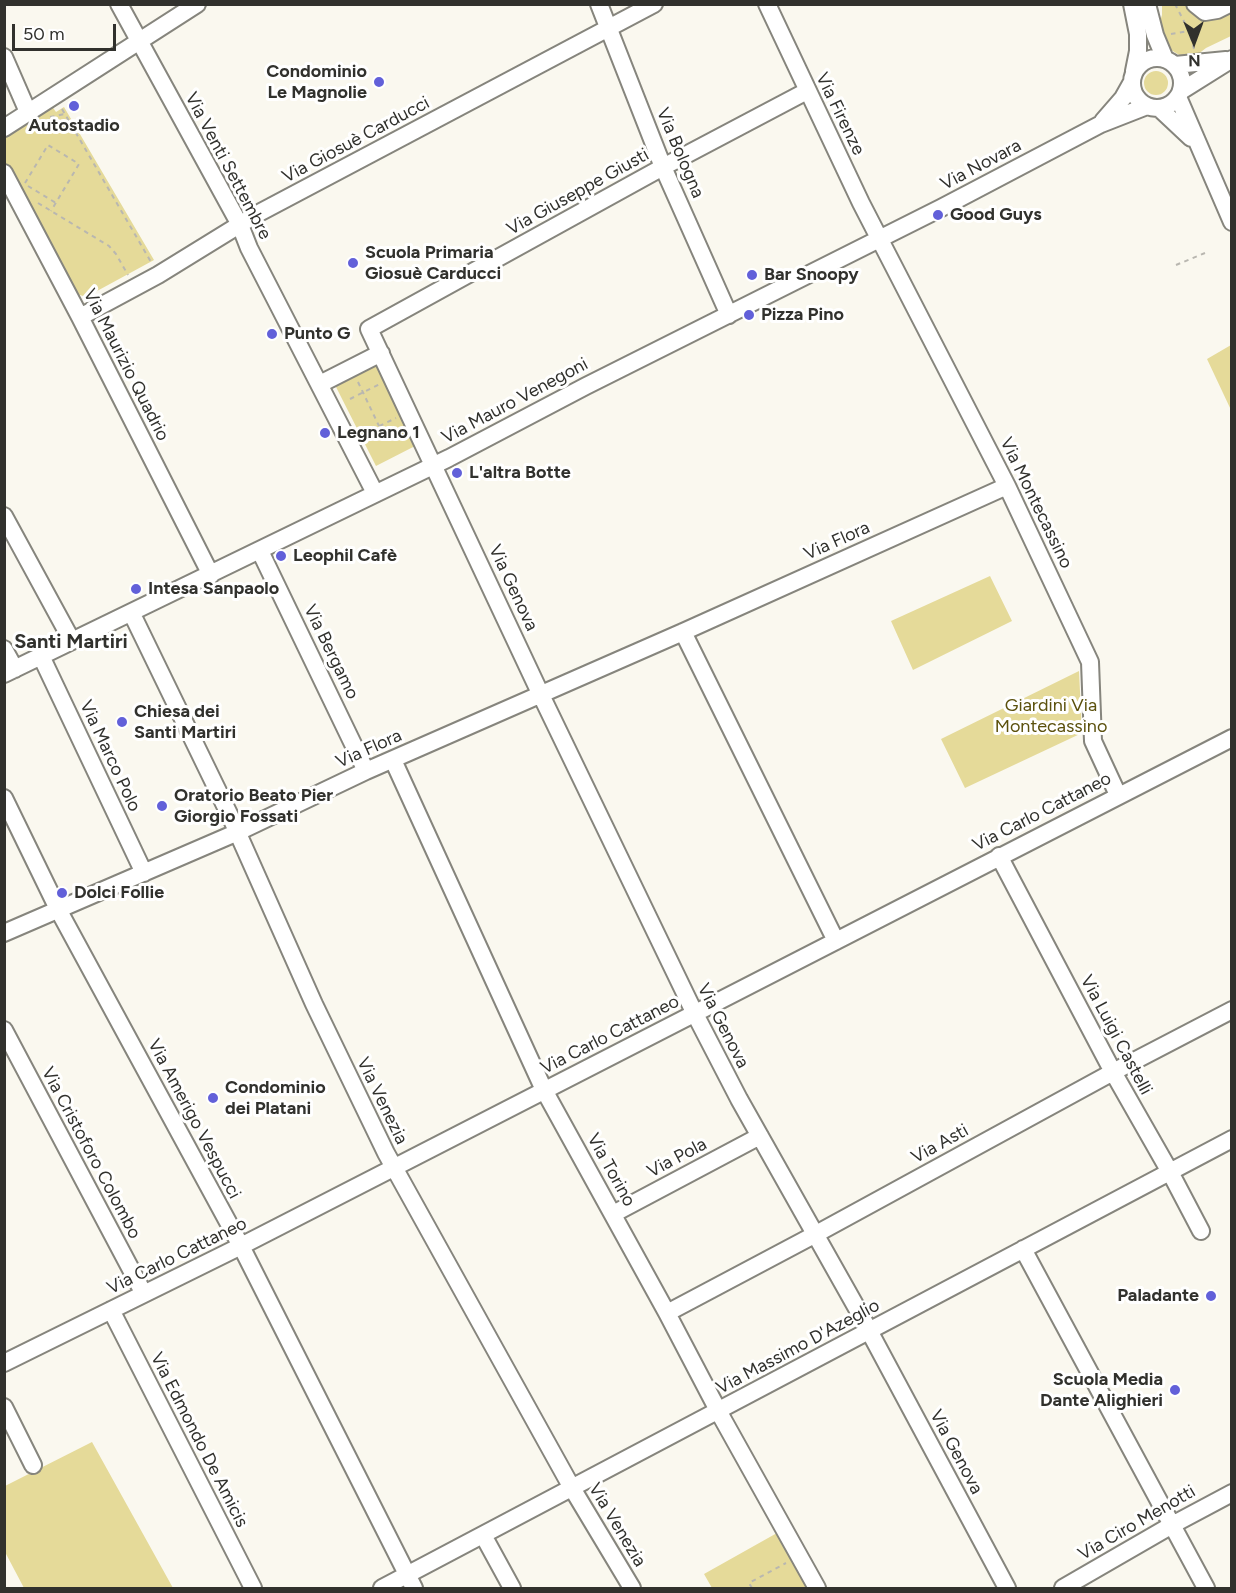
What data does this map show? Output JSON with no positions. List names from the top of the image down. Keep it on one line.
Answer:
{"streets":{"street":["Via Firenze","Via Giosuè Carducci","Via Bologna","Via Novara","Via Venti Settembre","Via Giuseppe Giusti","Via Maurizio Quadrio","Via Mauro Venegoni","Via Montecassino","Via Flora","Via Genova","Via Bergamo","Via Marco Polo","Via Carlo Cattaneo","Via Luigi Castelli","Via Venezia","Via Amerigo Vespucci","Via Asti","Via Cristoforo Colombo","Via Pola","Via Torino","Via Massimo D'Azeglio","Via Edmondo De Amicis","Via Ciro Menotti"]},"crossings":[["Via Firenze","Via Novara"],["Via Firenze","Via Giuseppe Giusti"],["Via Firenze","Via Mauro Venegoni"],["Via Firenze","Via Montecassino"],["Via Giosuè Carducci","Via Bologna"],["Via Giosuè Carducci","Via Venti Settembre"],["Via Giosuè Carducci","Via Maurizio Quadrio"],["Via Bologna","Via Giuseppe Giusti"],["Via Bologna","Via Mauro Venegoni"],["Via Novara","Via Mauro Venegoni"],["Via Novara","Via Montecassino"],["Via Venti Settembre","Via Mauro Venegoni"],["Via Giuseppe Giusti","Via Genova"],["Via Maurizio Quadrio","Via Mauro Venegoni"],["Via Mauro Venegoni","Via Montecassino"],["Via Mauro Venegoni","Via Genova"],["Via Mauro Venegoni","Via Bergamo"],["Via Mauro Venegoni","Via Marco Polo"],["Via Mauro Venegoni","Via Venezia"],["Via Montecassino","Via Flora"],["Via Montecassino","Via Carlo Cattaneo"],["Via Flora","Via Genova"],["Via Flora","Via Bergamo"],["Via Flora","Via Marco Polo"],["Via Flora","Via Venezia"],["Via Flora","Via Amerigo Vespucci"],["Via Flora","Via Torino"],["Via Genova","Via Carlo Cattaneo"],["Via Genova","Via Asti"],["Via Genova","Via Pola"],["Via Genova","Via Massimo D'Azeglio"],["Via Carlo Cattaneo","Via Luigi Castelli"],["Via Carlo Cattaneo","Via Venezia"],["Via Carlo Cattaneo","Via Amerigo Vespucci"],["Via Carlo Cattaneo","Via Cristoforo Colombo"],["Via Carlo Cattaneo","Via Torino"],["Via Carlo Cattaneo","Via Edmondo De Amicis"],["Via Luigi Castelli","Via Asti"],["Via Luigi Castelli","Via Massimo D'Azeglio"],["Via Venezia","Via Massimo D'Azeglio"],["Via Amerigo Vespucci","Via Massimo D'Azeglio"],["Via Asti","Via Torino"],["Via Pola","Via Torino"],["Via Torino","Via Massimo D'Azeglio"]],"districts":["Santi Martiri"],"parks":["Giardini Via Montecassino"],"places":["Condominio Le Magnolie","Autostadio","Good Guys","Scuola Primaria Giosuè Carducci","Bar Snoopy","Pizza Pino","Punto G","Legnano 1","L'altra Botte","Leophil Cafè","Intesa Sanpaolo","Chiesa dei Santi Martiri","Oratorio Beato Pier Giorgio Fossati","Dolci Follie","Condominio dei Platani","Paladante","Scuola Media Dante Alighieri"],"scale_bar":"50 m","north":"bottom"}
